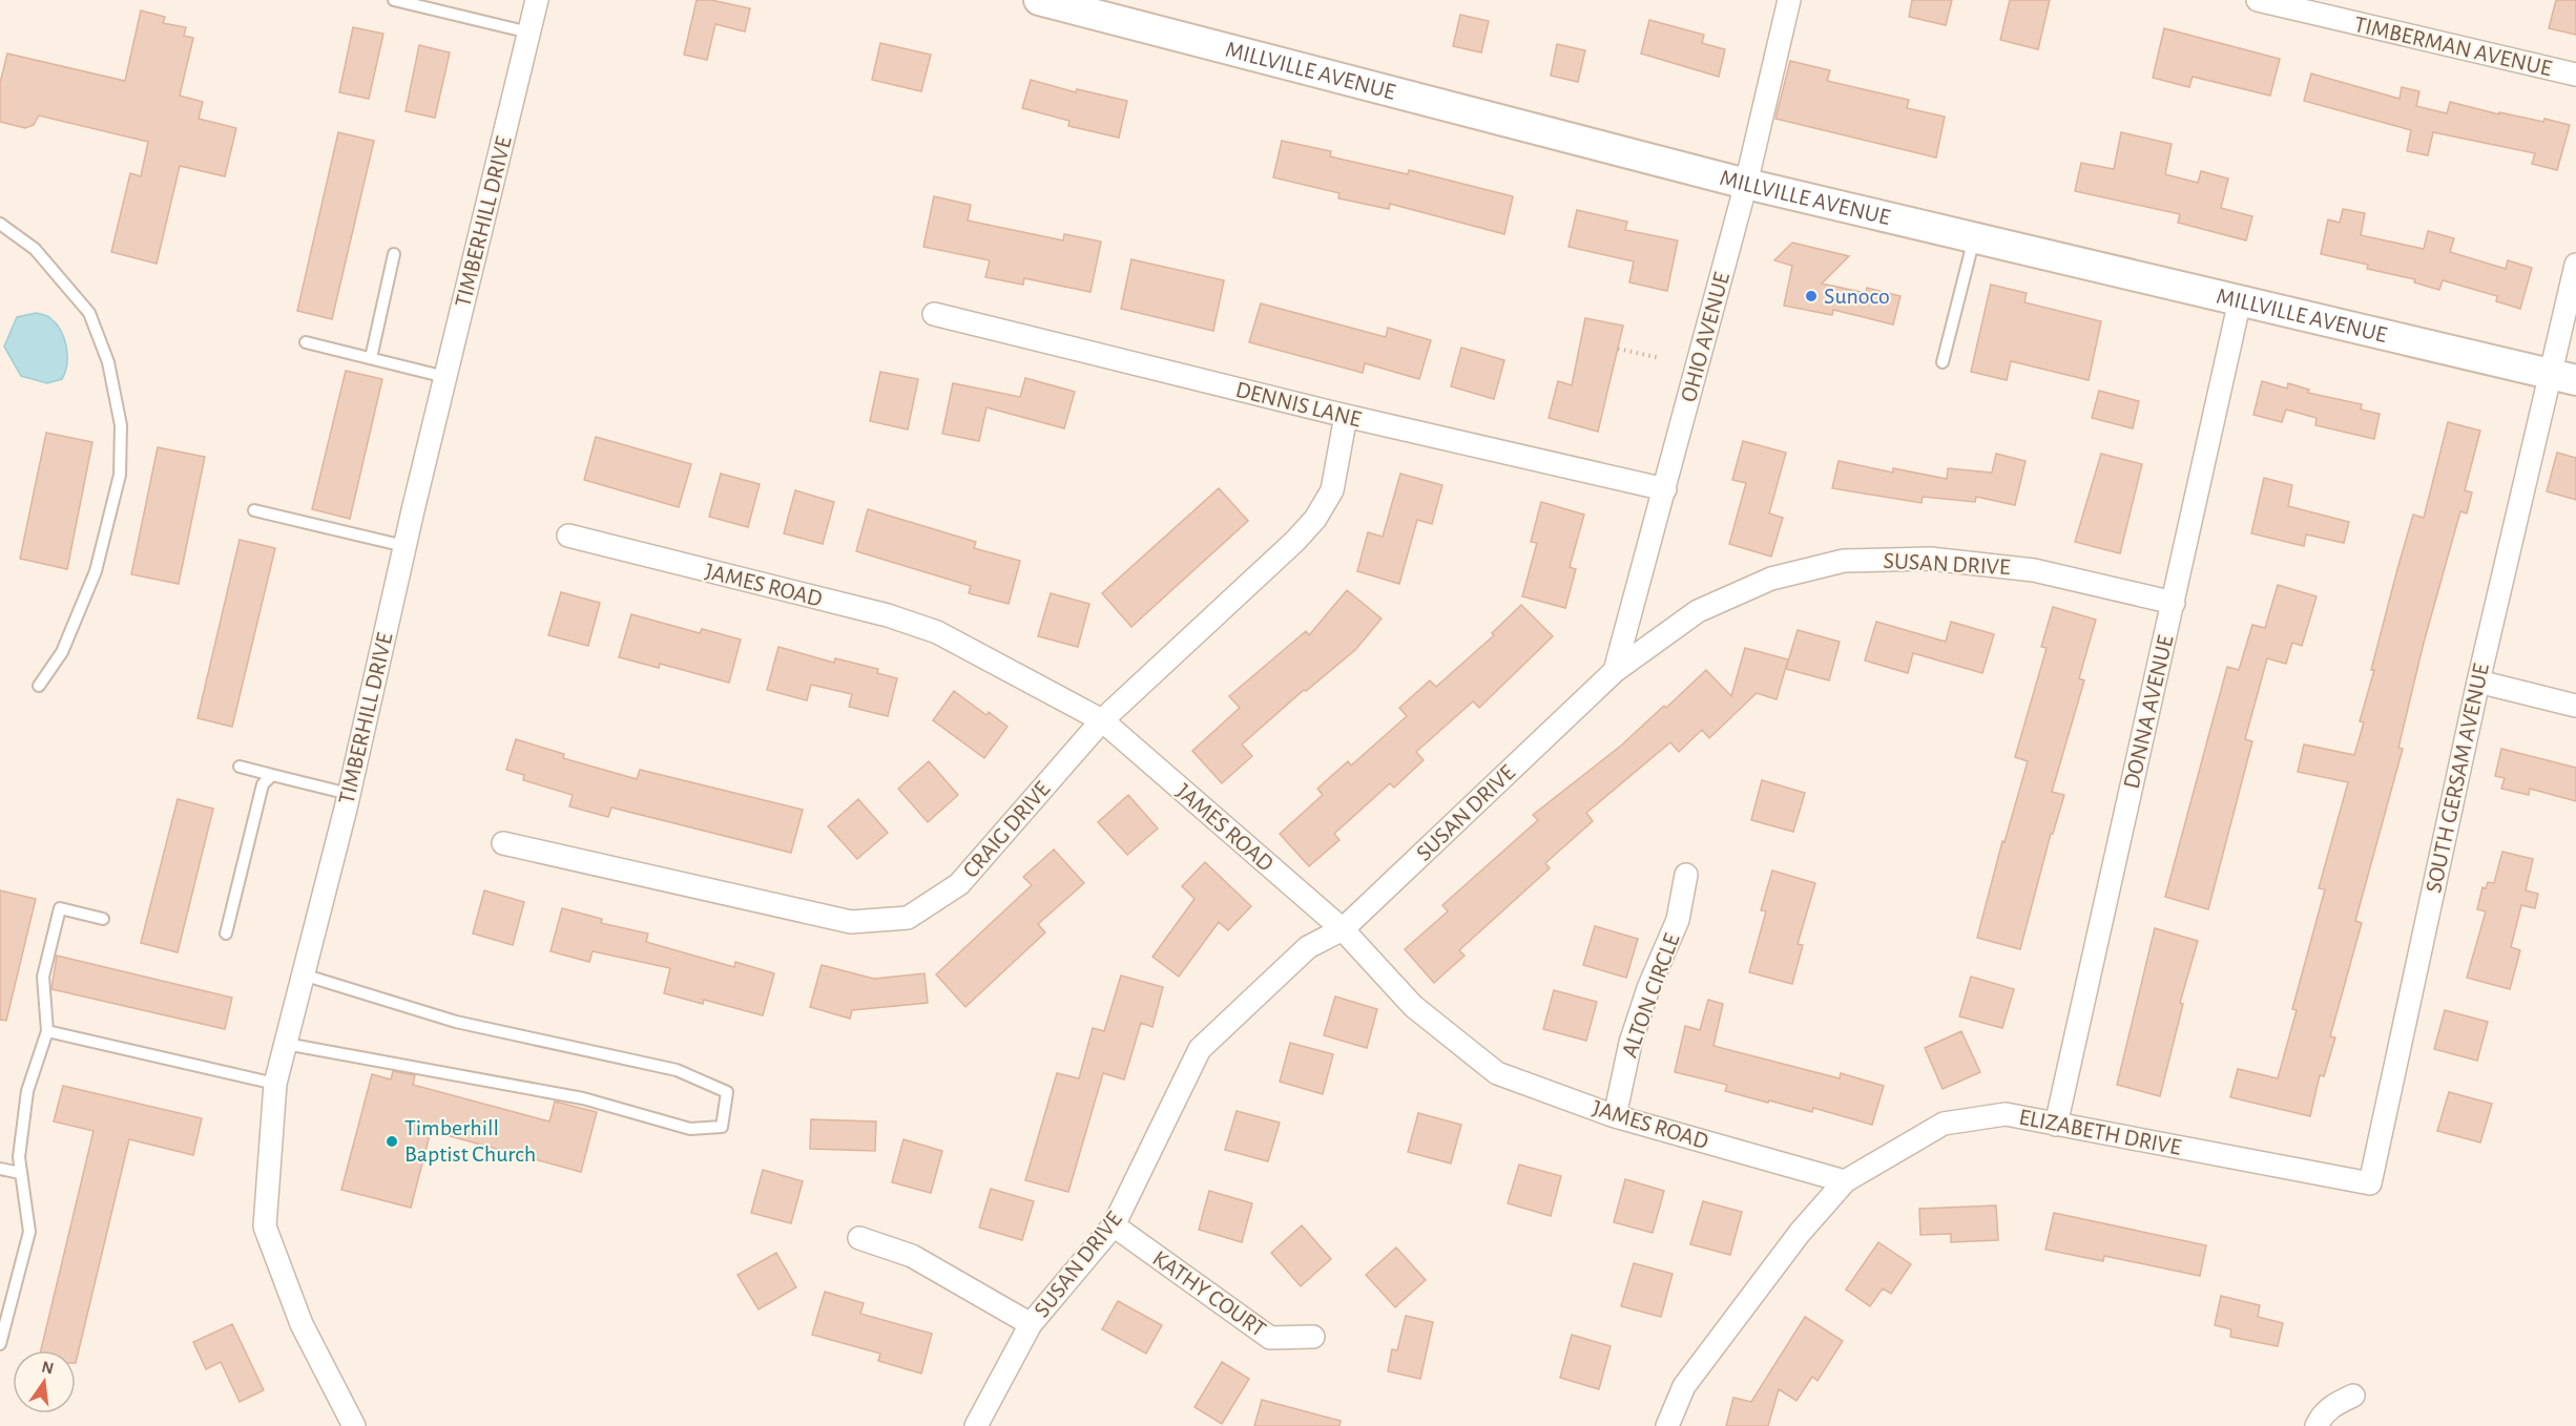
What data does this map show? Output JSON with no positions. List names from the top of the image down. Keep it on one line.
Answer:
{"streets":{"main road":["MILLVILLE AVENUE"],"street":["TIMBERMAN AVENUE","TIMBERHILL DRIVE","OHIO AVENUE","DENNIS LANE","SUSAN DRIVE","JAMES ROAD","DONNA AVENUE","SOUTH GERSAM AVENUE","CRAIG DRIVE","ALTON CIRCLE","ELIZABETH DRIVE","KATHY COURT"]},"crossings":[["MILLVILLE AVENUE","OHIO AVENUE"],["MILLVILLE AVENUE","DONNA AVENUE"],["MILLVILLE AVENUE","SOUTH GERSAM AVENUE"],["OHIO AVENUE","DENNIS LANE"],["OHIO AVENUE","SUSAN DRIVE"],["DENNIS LANE","CRAIG DRIVE"],["SUSAN DRIVE","JAMES ROAD"],["SUSAN DRIVE","DONNA AVENUE"],["SUSAN DRIVE","KATHY COURT"],["JAMES ROAD","CRAIG DRIVE"],["JAMES ROAD","ALTON CIRCLE"],["JAMES ROAD","ELIZABETH DRIVE"],["DONNA AVENUE","ELIZABETH DRIVE"],["SOUTH GERSAM AVENUE","ELIZABETH DRIVE"]],"places":["Sunoco","Timberhill Baptist Church"],"north":"top"}
